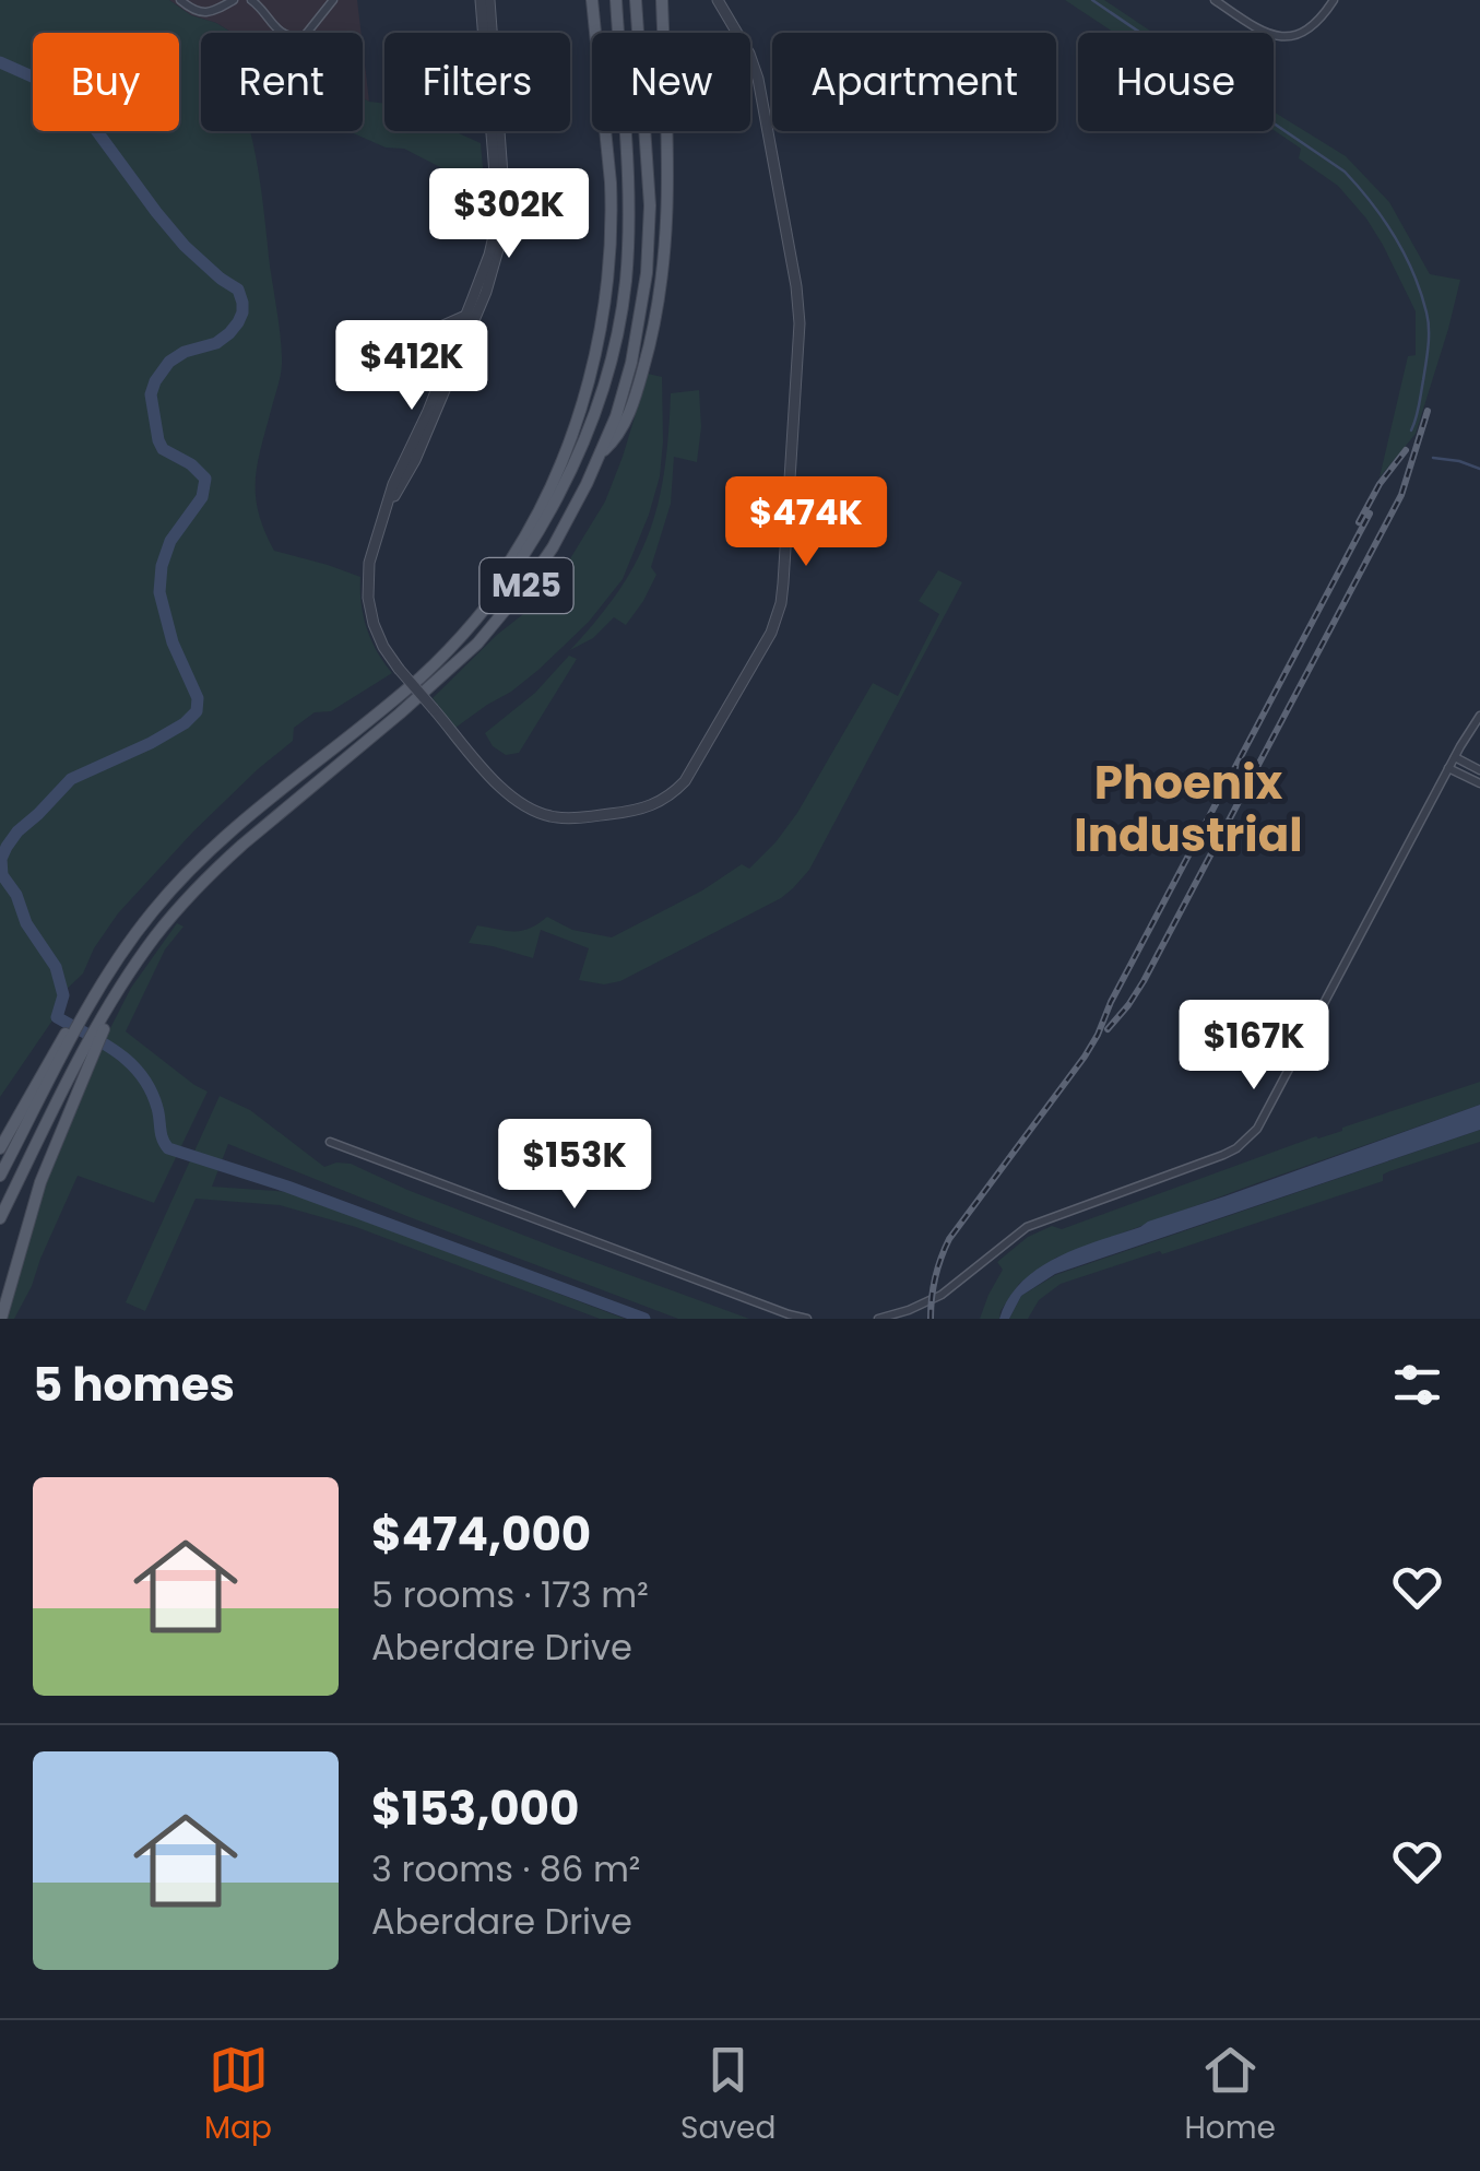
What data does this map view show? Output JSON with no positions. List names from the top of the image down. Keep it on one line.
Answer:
{"streets":{"main road":["M25"]},"districts":["Phoenix Industrial"],"page":{"chip":["Buy","Rent","Filters","New","Apartment","House"],"price":["$302K","$412K","$474K","$167K","$153K"],"heading":"5 homes","list":[{"name":"$474,000","note":"5 rooms · 173 m² · Aberdare Drive"},{"name":"$153,000","note":"3 rooms · 86 m² · Aberdare Drive"}],"tabs":["Map","Saved","Home"]}}
